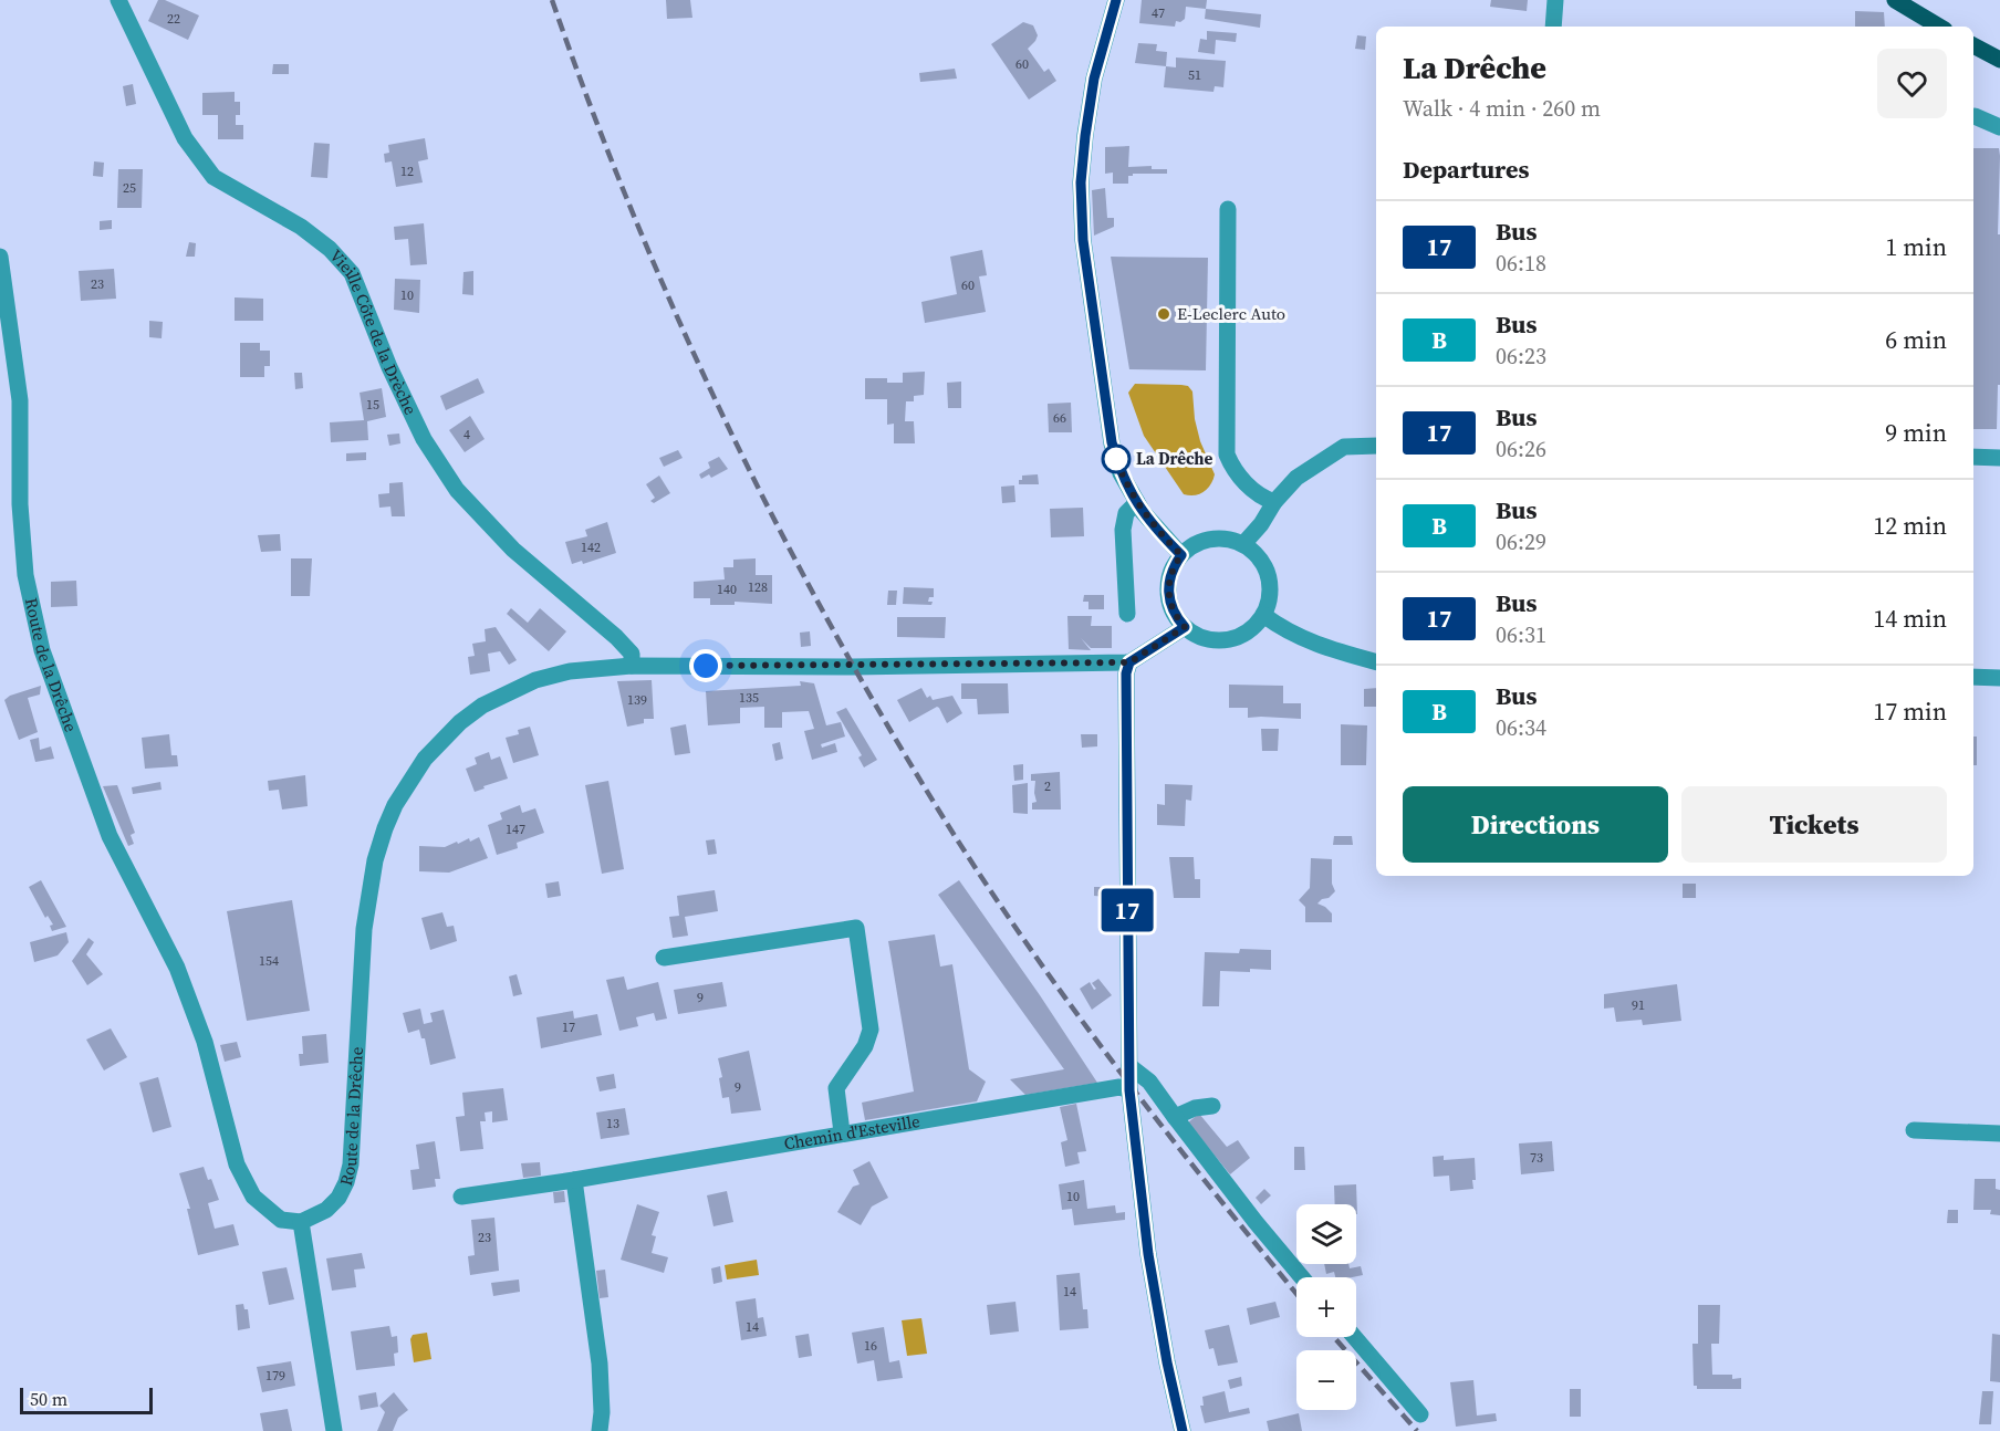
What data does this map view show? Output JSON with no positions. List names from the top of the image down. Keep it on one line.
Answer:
{"streets":{"street":["Vieille Côte de la Drèche","Route de la Drêche","Chemin d'Esteville"]},"crossings":[["Vieille Côte de la Drèche","Route de la Drêche"]],"places":["E-Leclerc Auto","La Drêche"],"lines":["bus line 17"],"house_numbers":["47","22","60","51","12","25","23","60","10","15","66","4","142","128","140","135","139","2","147","154","9","91","17","9","13","73","10","23","14","14","16","179"],"scale_bar":"50 m","page":{"on_map":"17","heading":[["La Drêche","Walk · 4 min · 260 m"],"Departures"],"list":[{"mark":"17","name":"Bus","note":"06:18","value":"1 min"},{"mark":"B","name":"Bus","note":"06:23","value":"6 min"},{"mark":"17","name":"Bus","note":"06:26","value":"9 min"},{"mark":"B","name":"Bus","note":"06:29","value":"12 min"},{"mark":"17","name":"Bus","note":"06:31","value":"14 min"},{"mark":"B","name":"Bus","note":"06:34","value":"17 min"}],"buttons":["Directions","Tickets"],"map_buttons":["+","−"],"scale":"50 m"}}
